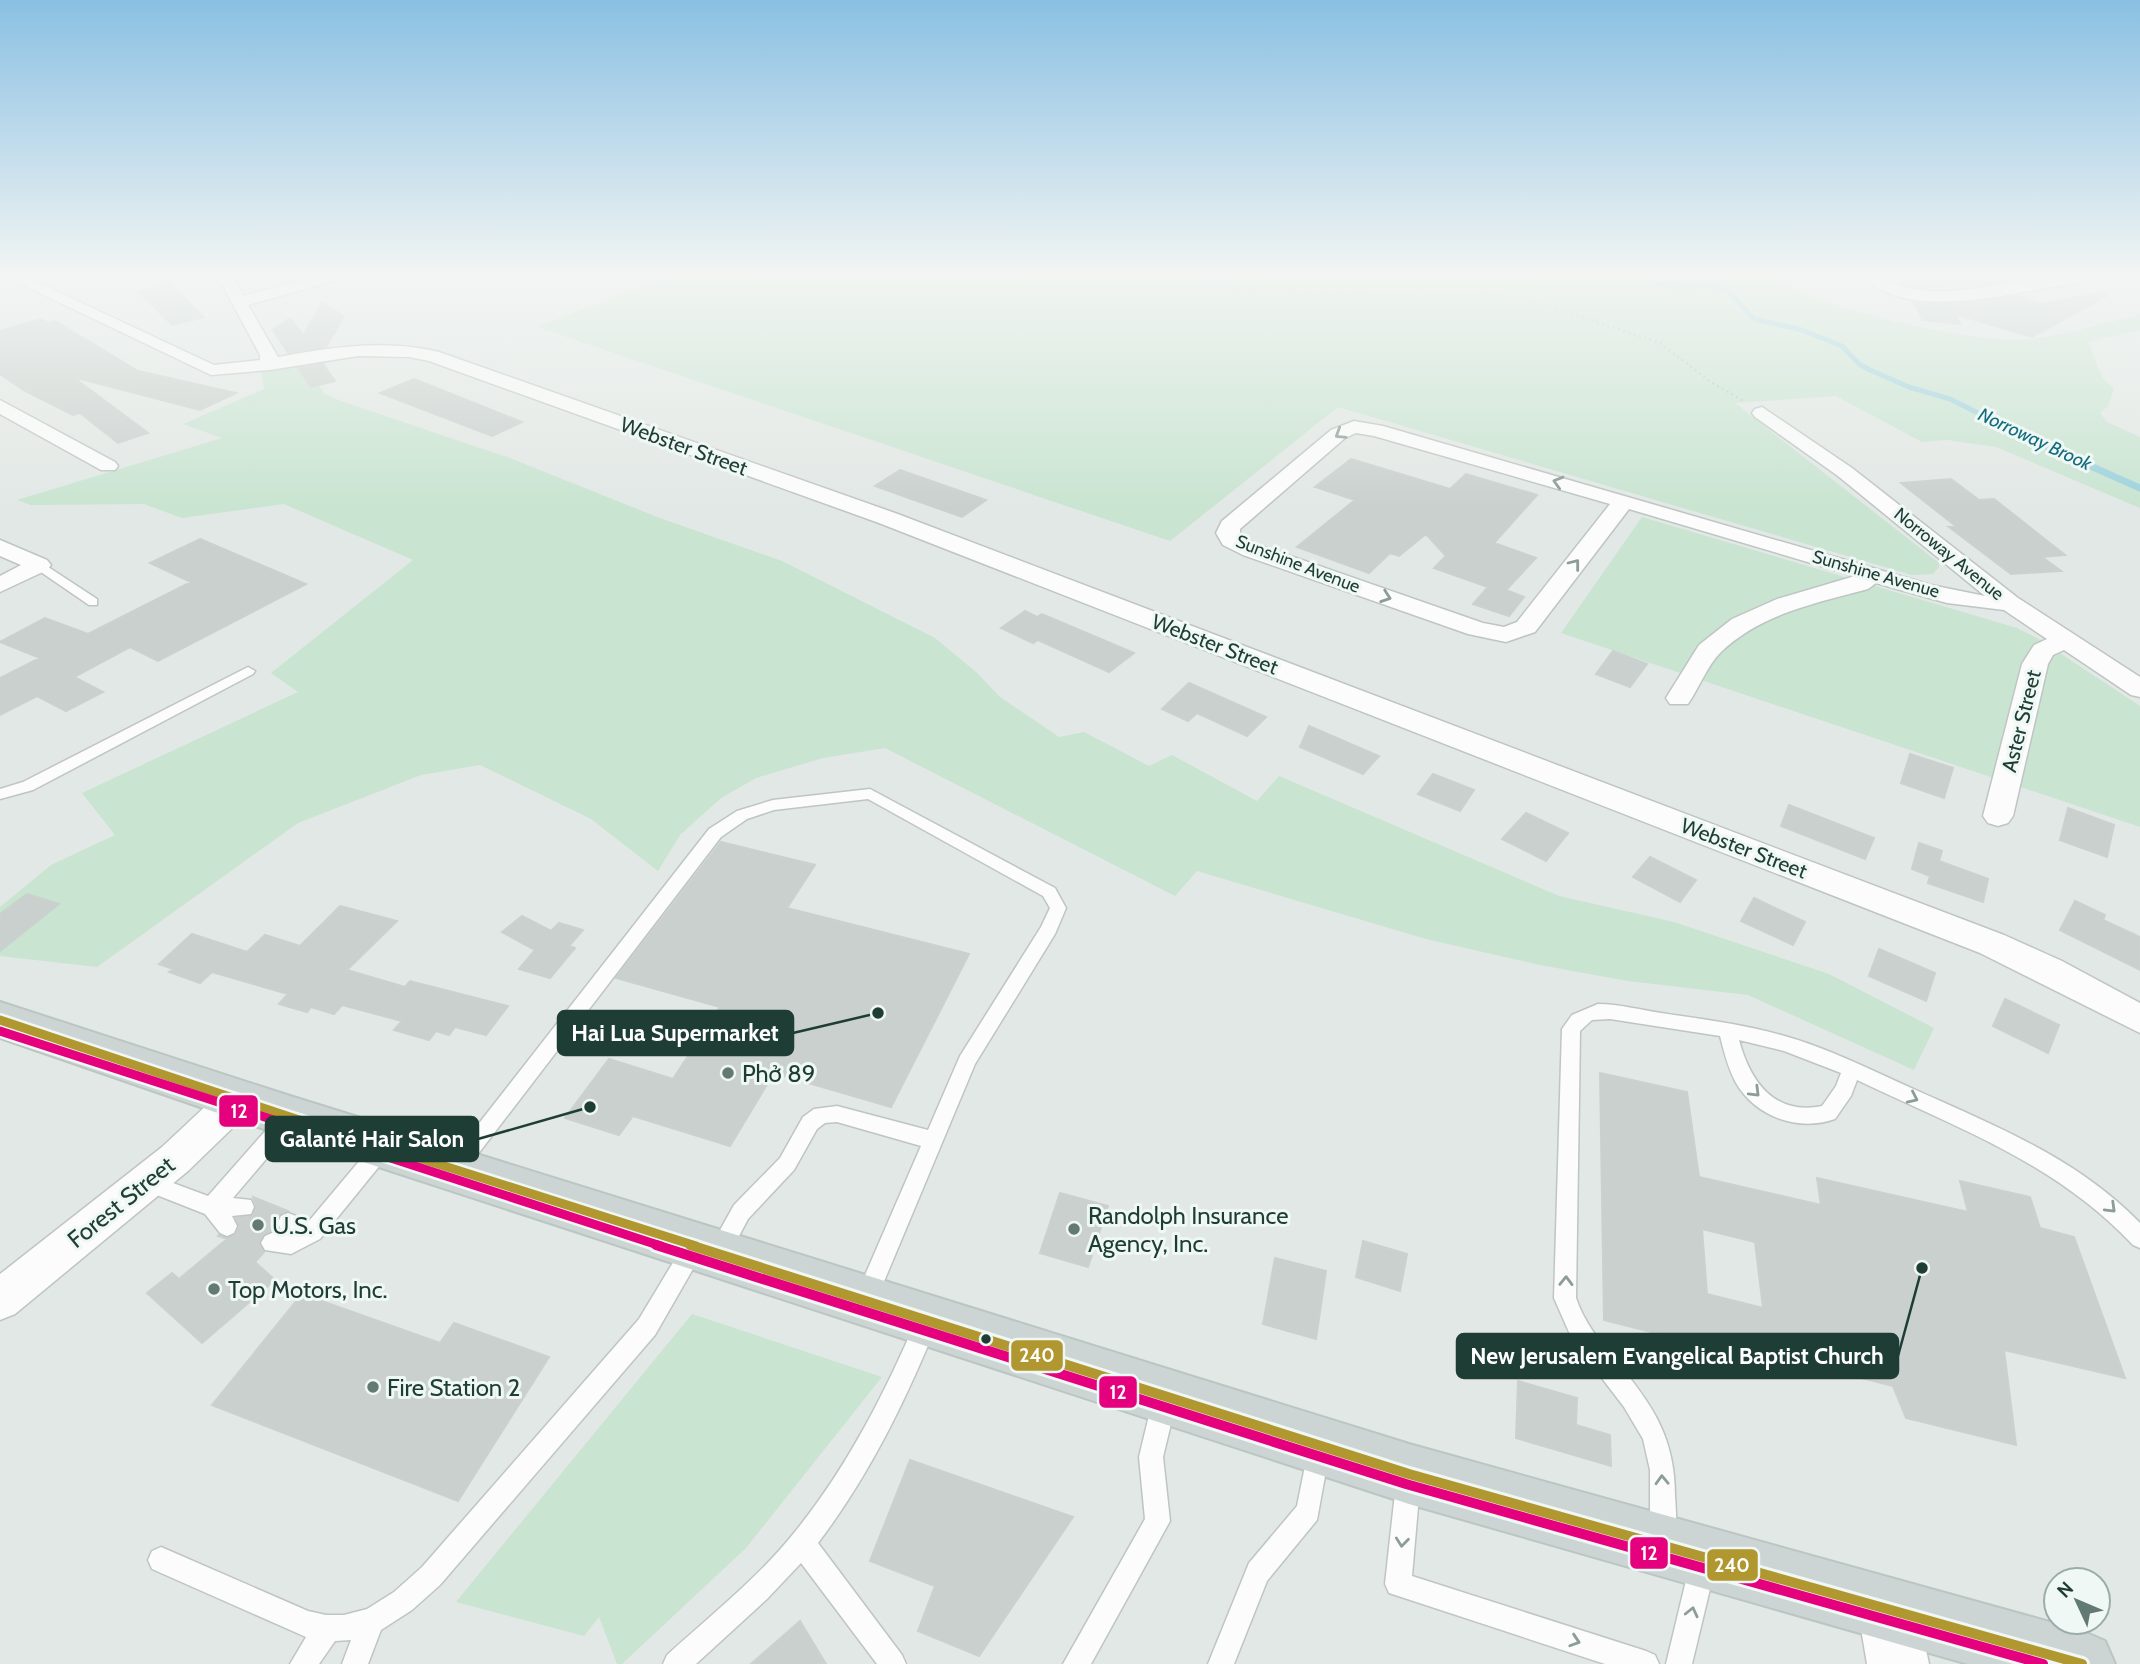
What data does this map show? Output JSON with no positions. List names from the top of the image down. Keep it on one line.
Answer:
{"streets":{"street":["Webster Street","Norroway Avenue","Sunshine Avenue","Aster Street","Forest Street"]},"crossings":[["Norroway Avenue","Sunshine Avenue"],["Norroway Avenue","Aster Street"]],"water":["Norroway Brook"],"places":["Hai Lua Supermarket","Phở 89","Galanté Hair Salon","U.S. Gas","Randolph Insurance Agency, Inc.","New Jerusalem Evangelical Baptist Church","Top Motors, Inc.","Fire Station 2"],"lines":["transit line 240","transit line 12"],"north":"top left"}
